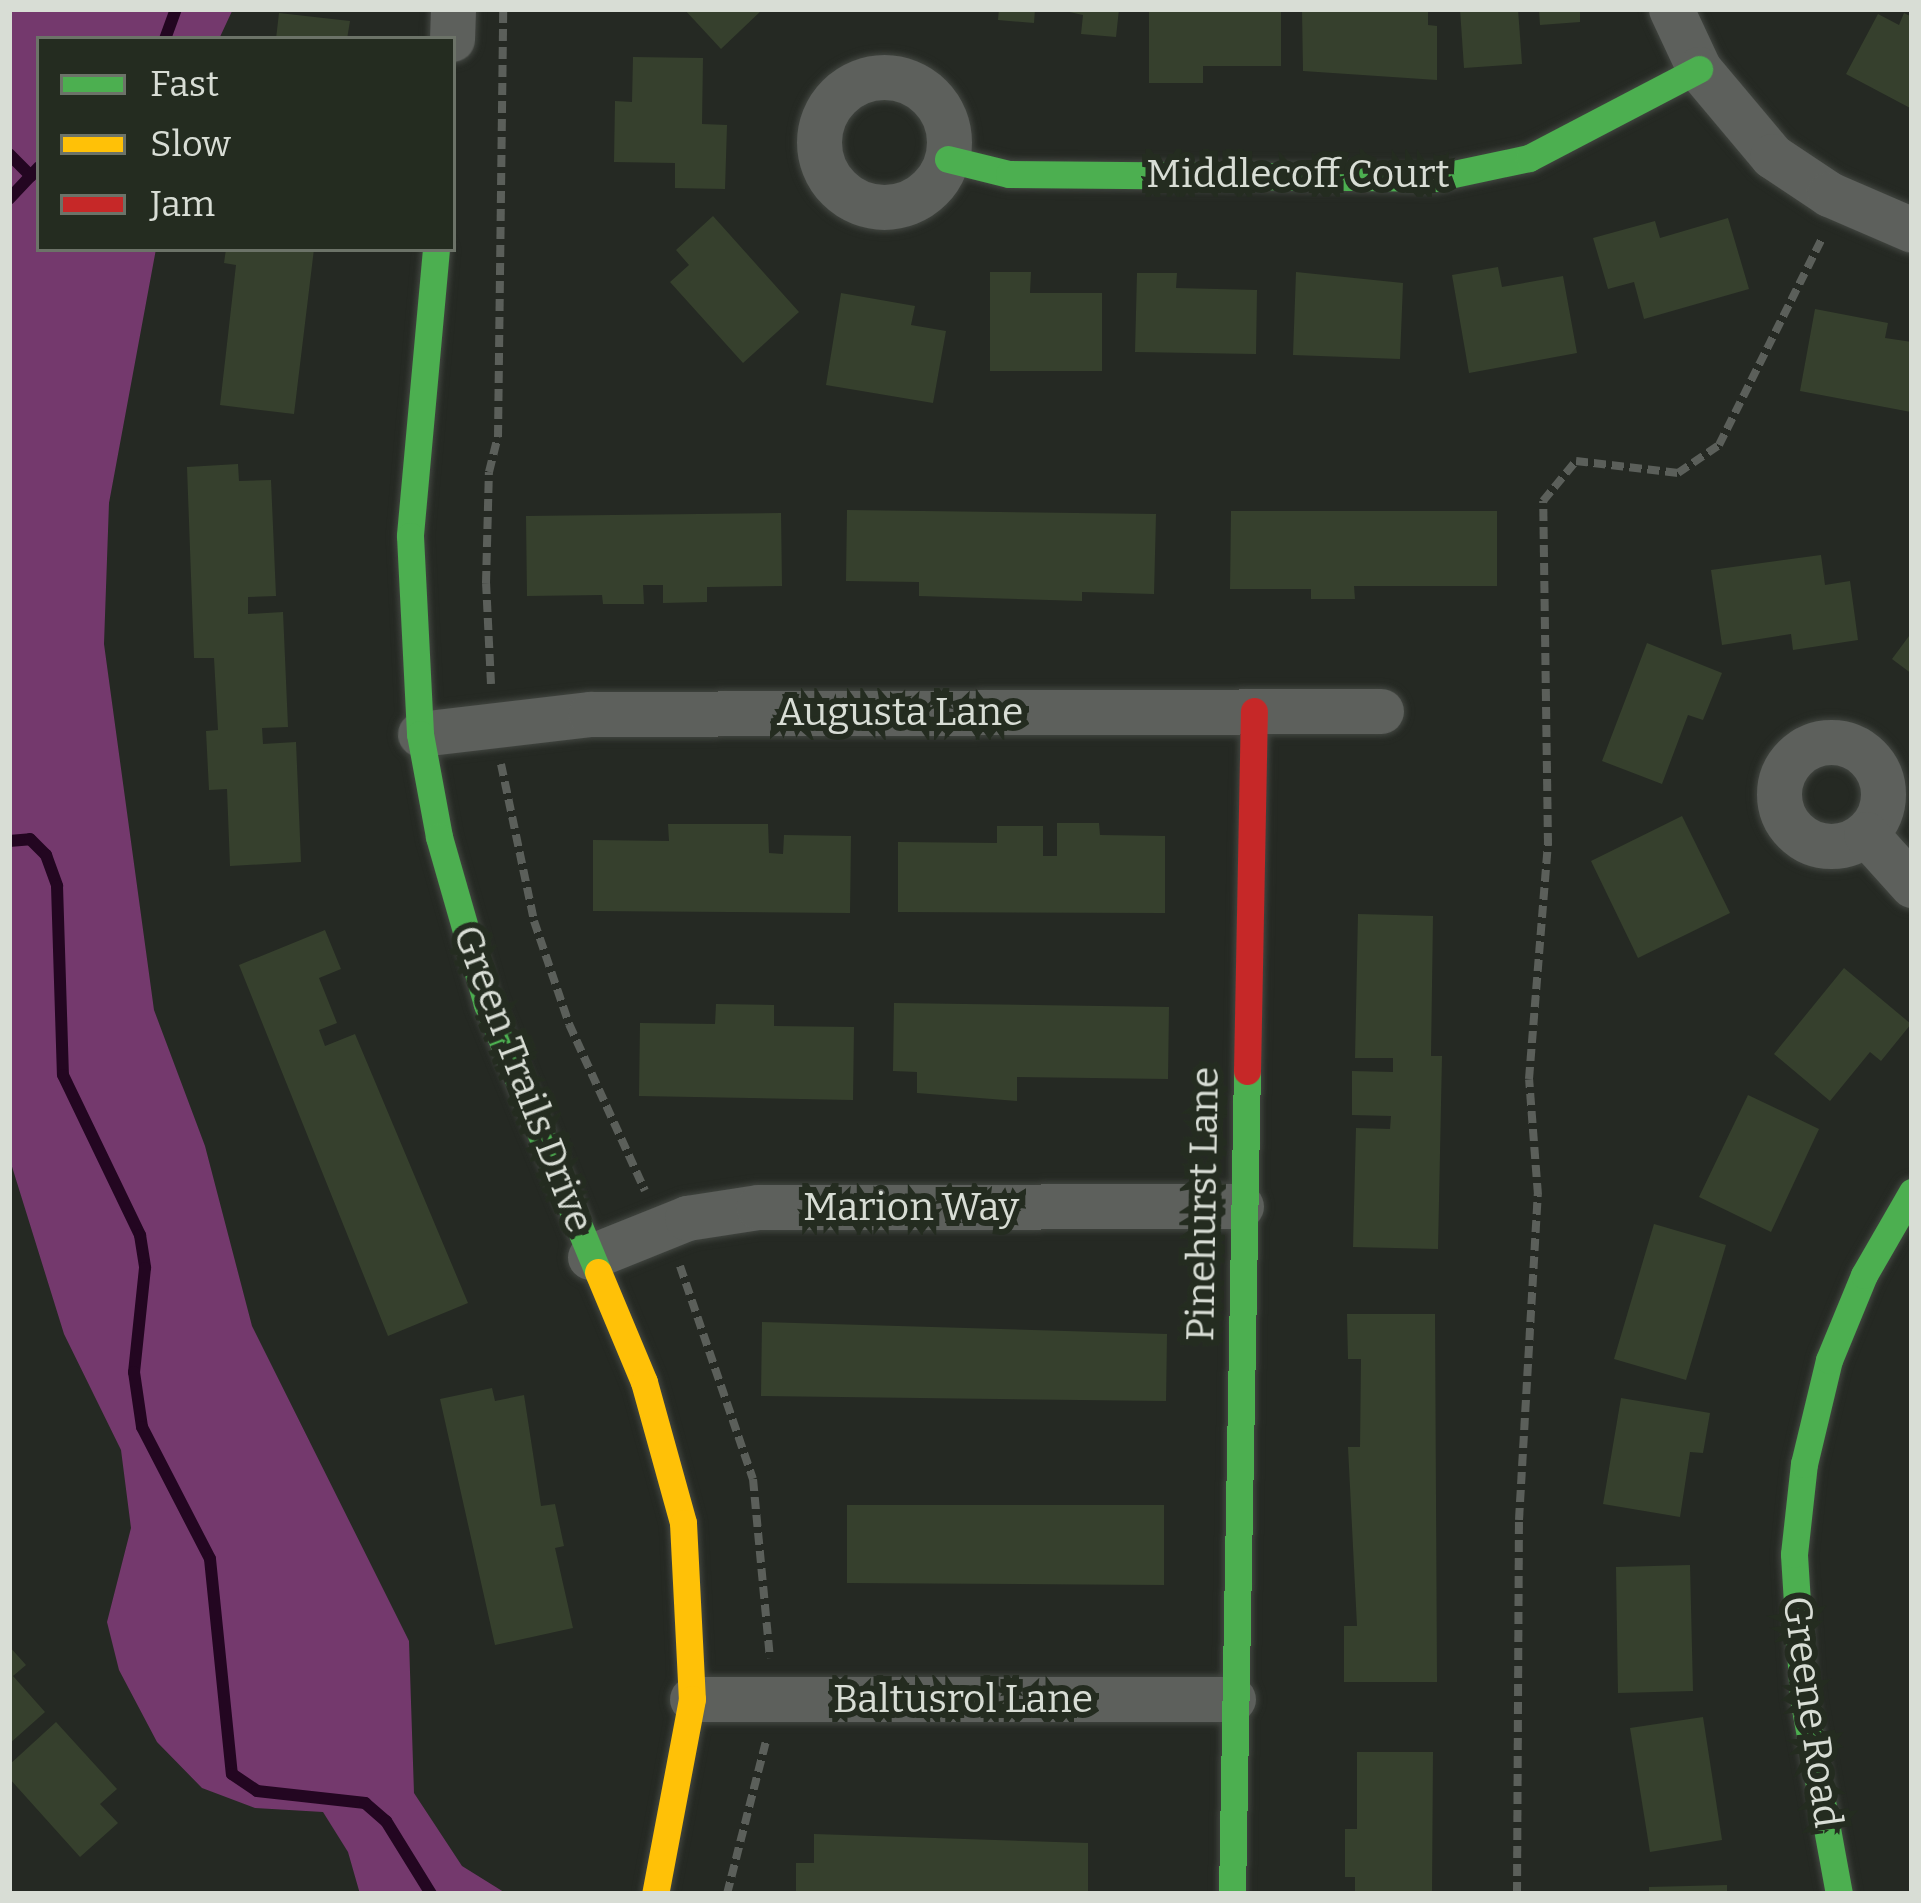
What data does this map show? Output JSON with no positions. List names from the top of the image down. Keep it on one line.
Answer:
{"streets":{"street":["Middlecoff Court","Augusta Lane","Green Trails Drive","Pinehurst Lane","Marion Way","Baltusrol Lane","Greene Road"]},"crossings":[["Augusta Lane","Green Trails Drive"],["Augusta Lane","Pinehurst Lane"],["Green Trails Drive","Marion Way"],["Green Trails Drive","Baltusrol Lane"],["Pinehurst Lane","Marion Way"],["Pinehurst Lane","Baltusrol Lane"]],"legend":["Fast","Slow","Jam"]}
